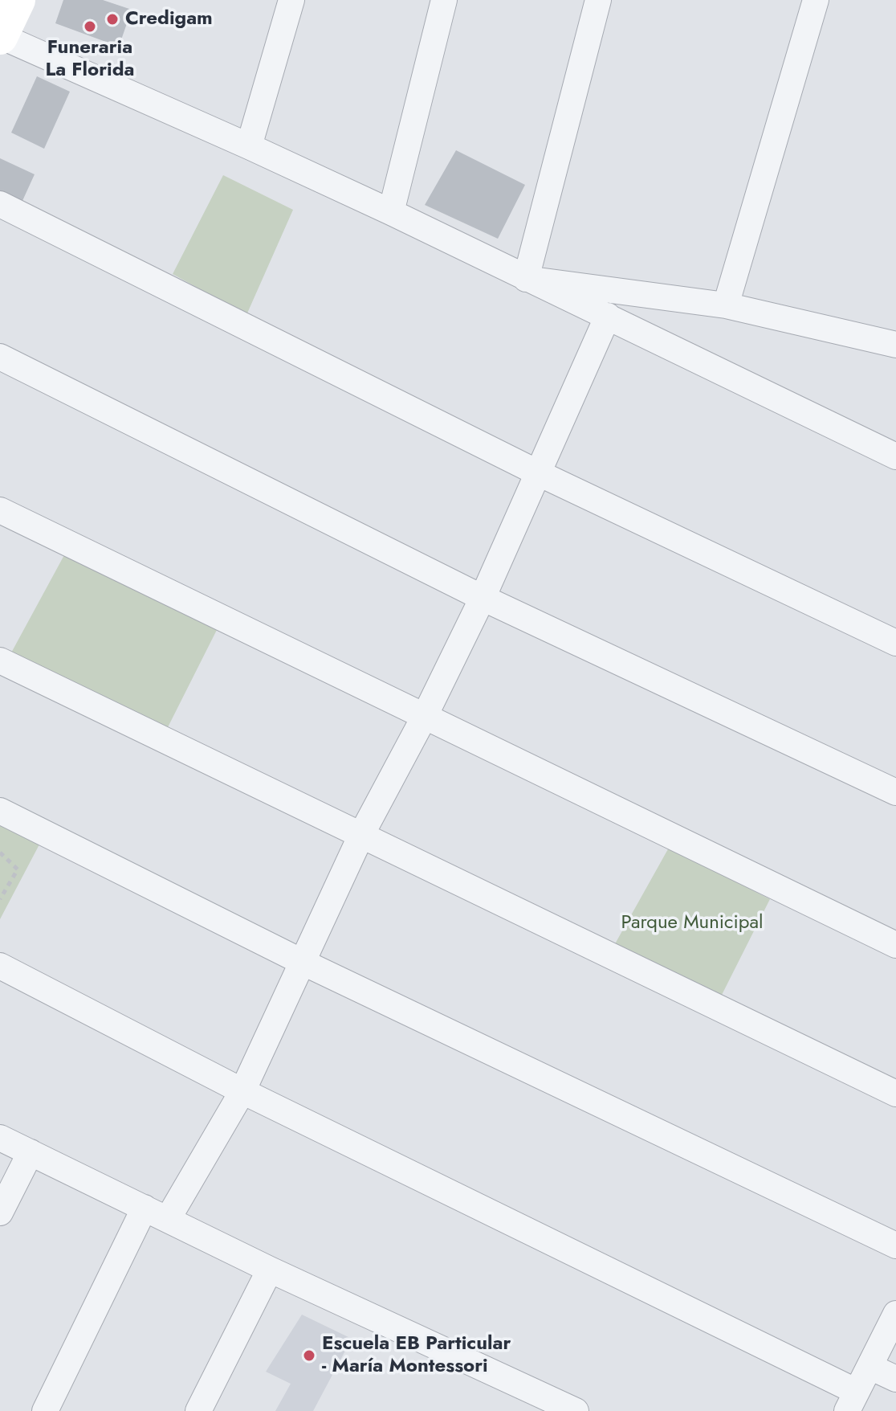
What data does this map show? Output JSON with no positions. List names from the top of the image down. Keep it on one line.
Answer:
{"parks":["Parque Municipal"],"places":["Credigam","Funeraria La Florida","Escuela EB Particular - María Montessori"]}
